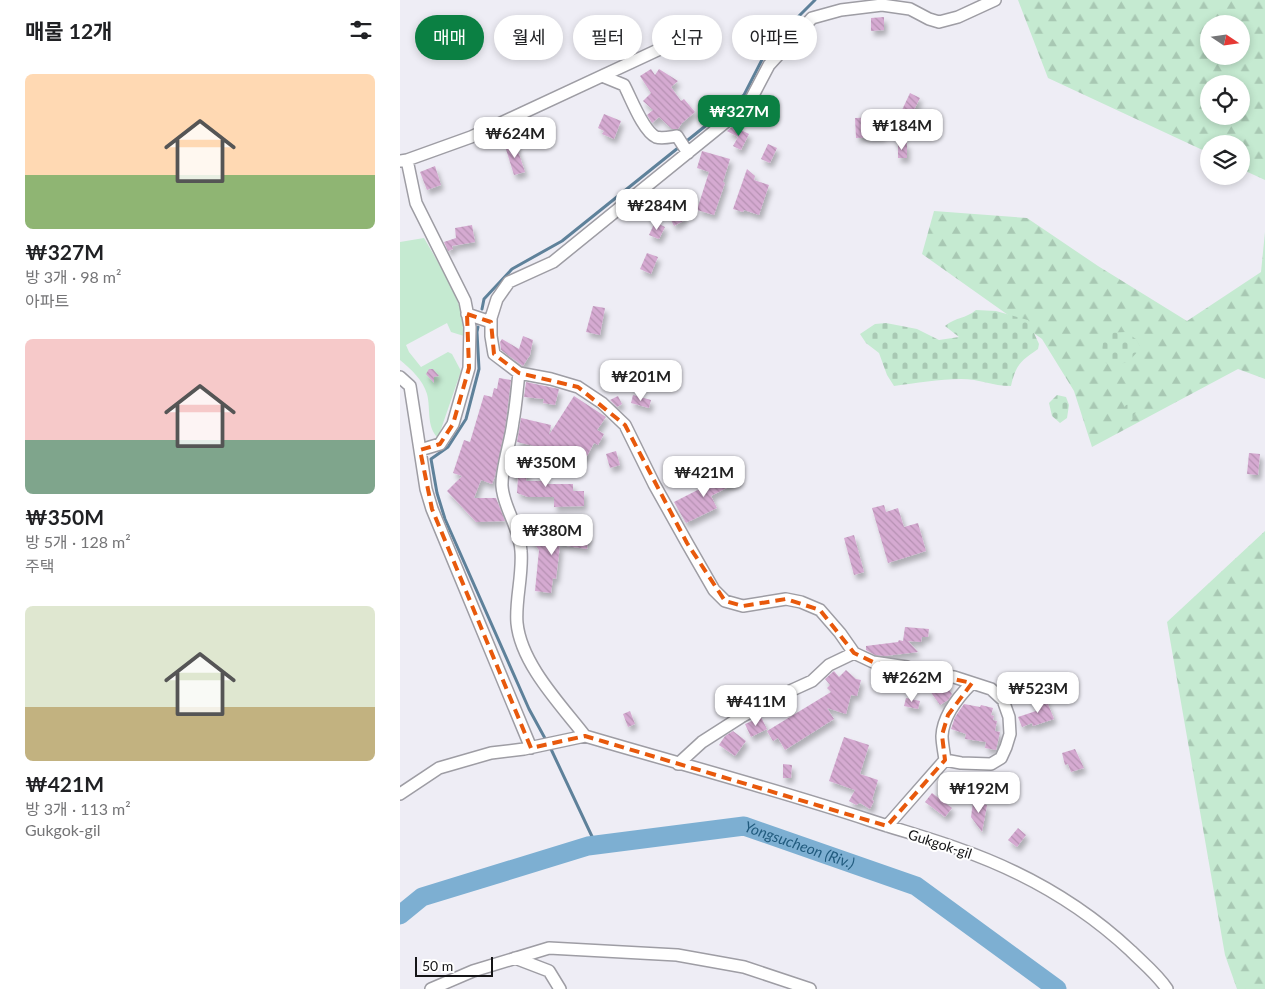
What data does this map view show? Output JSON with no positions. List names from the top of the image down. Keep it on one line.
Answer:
{"streets":{"street":["Gukgok-gil"]},"water":["Yongsucheon (Riv.)"],"scale_bar":"50 m","north":"right","page":{"heading":"매물 12개","chip":["매매","월세","필터","신규","아파트"],"list":[{"name":"₩327M","note":"방 3개 · 98 m² · 아파트"},{"name":"₩350M","note":"방 5개 · 128 m² · 주택"},{"name":"₩421M","note":"방 3개 · 113 m² · Gukgok-gil"}],"price":["₩327M","₩184M","₩624M","₩284M","₩201M","₩350M","₩421M","₩380M","₩262M","₩523M","₩411M","₩192M"],"scale":"50 m"}}
